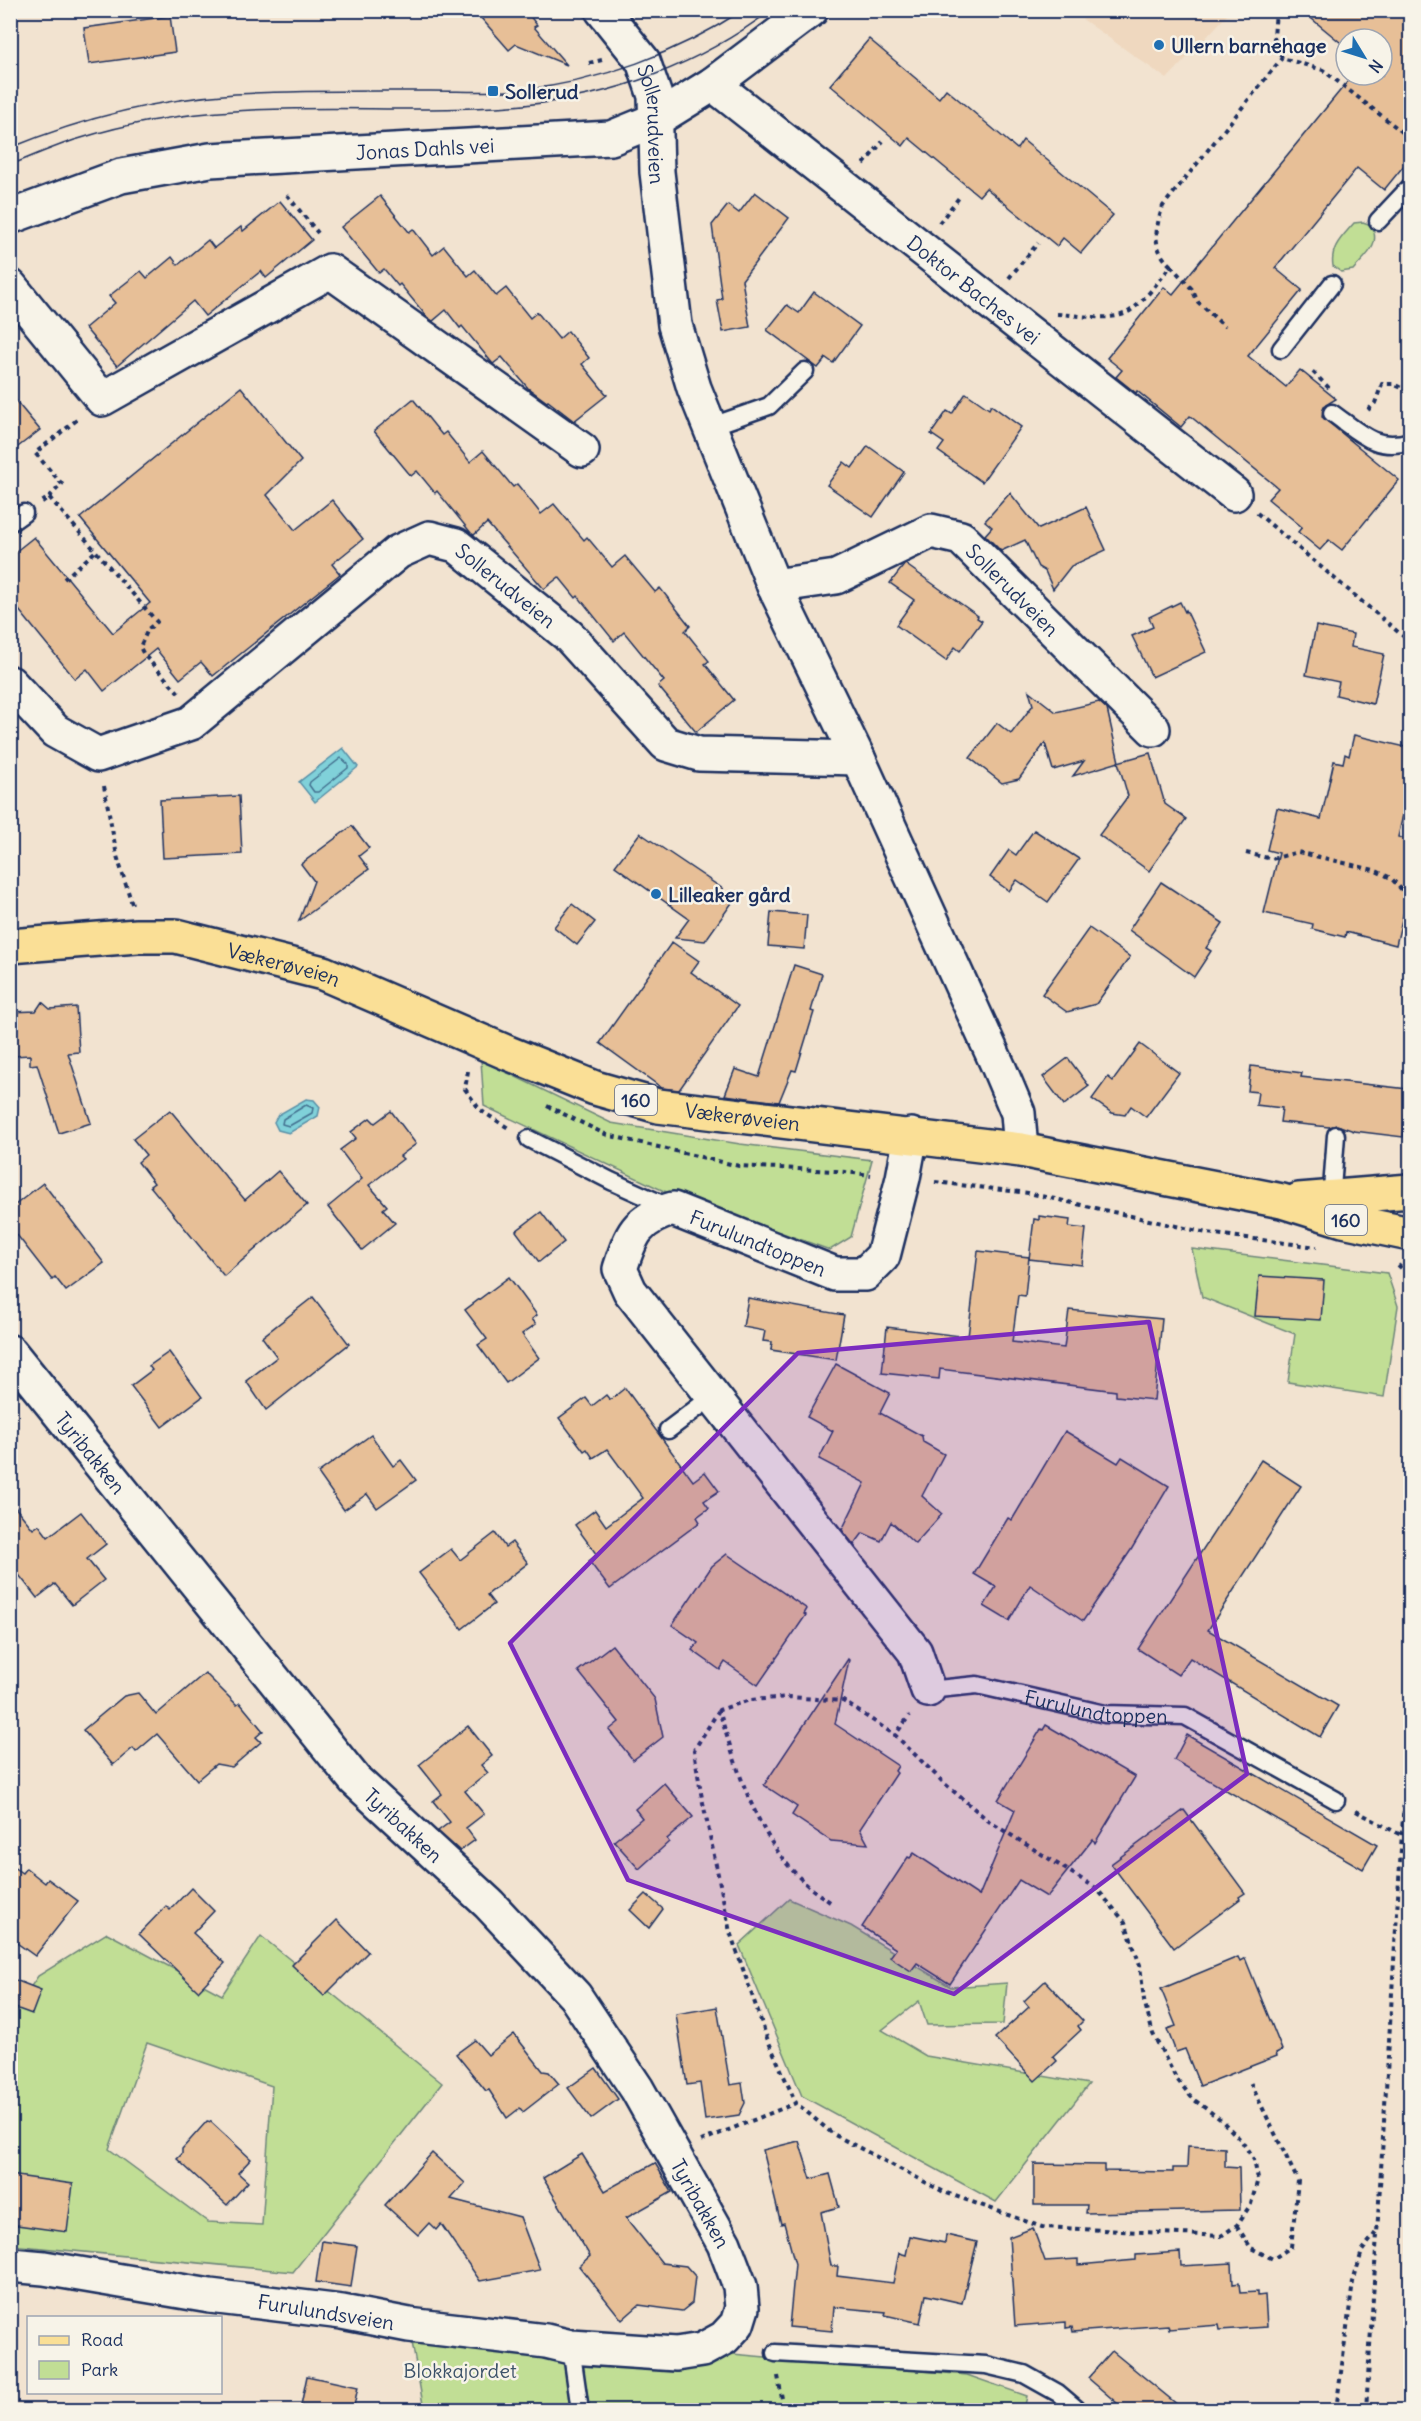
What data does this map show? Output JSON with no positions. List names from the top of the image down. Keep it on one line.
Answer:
{"streets":{"main road":["Vækerøveien","160"],"street":["Sollerudveien","Jonas Dahls vei","Doktor Baches vei","Furulundtoppen","Tyribakken","Furulundsveien"]},"crossings":[["Sollerudveien","Jonas Dahls vei"],["Sollerudveien","Vækerøveien"],["Jonas Dahls vei","Doktor Baches vei"],["Vækerøveien","Furulundtoppen"],["Tyribakken","Furulundsveien"]],"parks":["Blokkajordet"],"places":{"other":["Ullern barnehage","Lilleaker gård"],"transit":["Sollerud"]},"legend":["Road","Park"],"north":"bottom right"}
